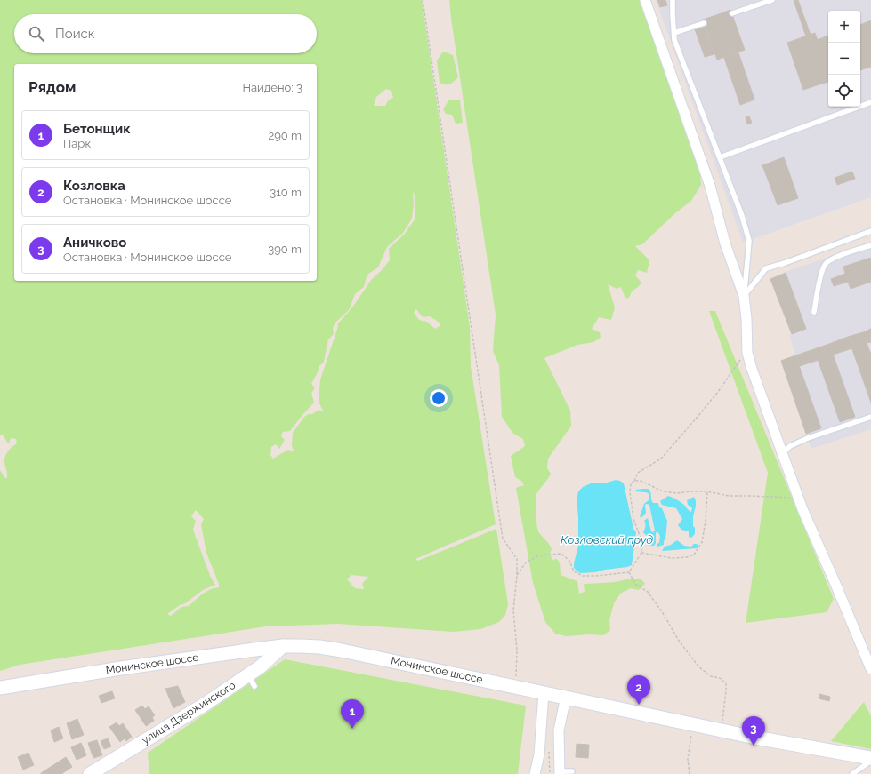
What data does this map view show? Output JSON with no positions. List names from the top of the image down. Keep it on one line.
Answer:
{"streets":{"main road":["Монинское шоссе","улица Дзержинского"]},"crossings":[["Монинское шоссе","улица Дзержинского"]],"water":["Козловский пруд"],"page":{"map_buttons":["+","−"],"search":"Поиск","heading":["Рядом","Найдено: 3"],"list":[{"mark":"1","name":"Бетонщик","note":"Парк","value":"290 m"},{"mark":"2","name":"Козловка","note":"Остановка · Монинское шоссе","value":"310 m"},{"mark":"3","name":"Аничково","note":"Остановка · Монинское шоссе","value":"390 m"}],"pins":["2","1","3"]}}
